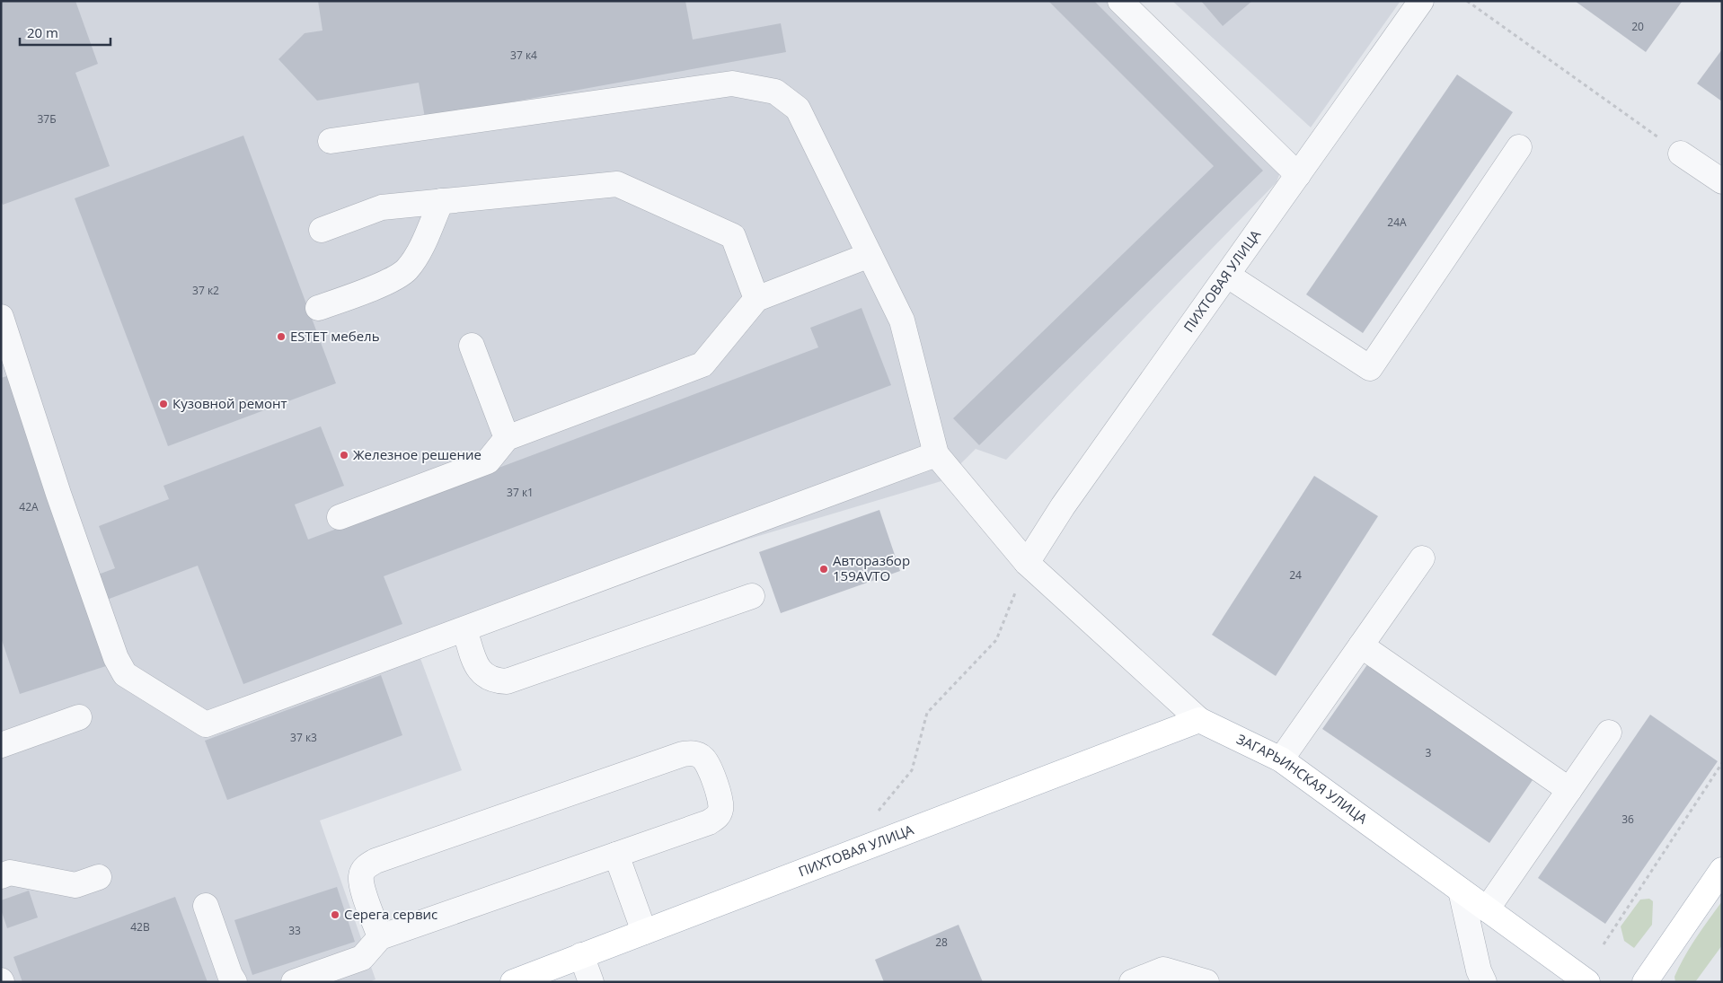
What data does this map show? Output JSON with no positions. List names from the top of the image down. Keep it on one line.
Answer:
{"streets":{"main road":["ПИХТОВАЯ УЛИЦА","ЗАГАРЬИНСКАЯ УЛИЦА"]},"crossings":[["ПИХТОВАЯ УЛИЦА","ЗАГАРЬИНСКАЯ УЛИЦА"]],"places":["ESTET мебель","Кузовной ремонт","Железное решение","Авторазбор 159AVTO","Серега сервис"],"house_numbers":["20","37 к4","37Б","24А","37 к2","37 к1","42А","24","37 к3","3","36","42В","33","28"],"scale_bar":"20 m"}
